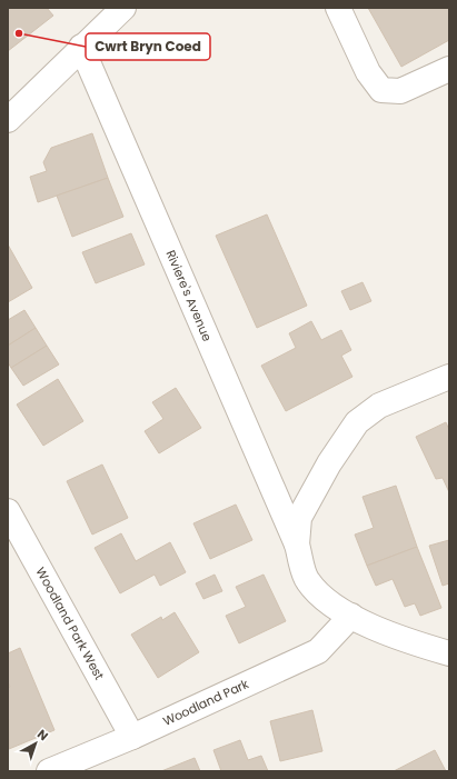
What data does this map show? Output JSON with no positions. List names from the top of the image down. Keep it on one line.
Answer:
{"streets":{"street":["Riviere's Avenue","Woodland Park West","Woodland Park"]},"crossings":[["Woodland Park West","Woodland Park"]],"places":["Cwrt Bryn Coed"],"north":"top right"}
